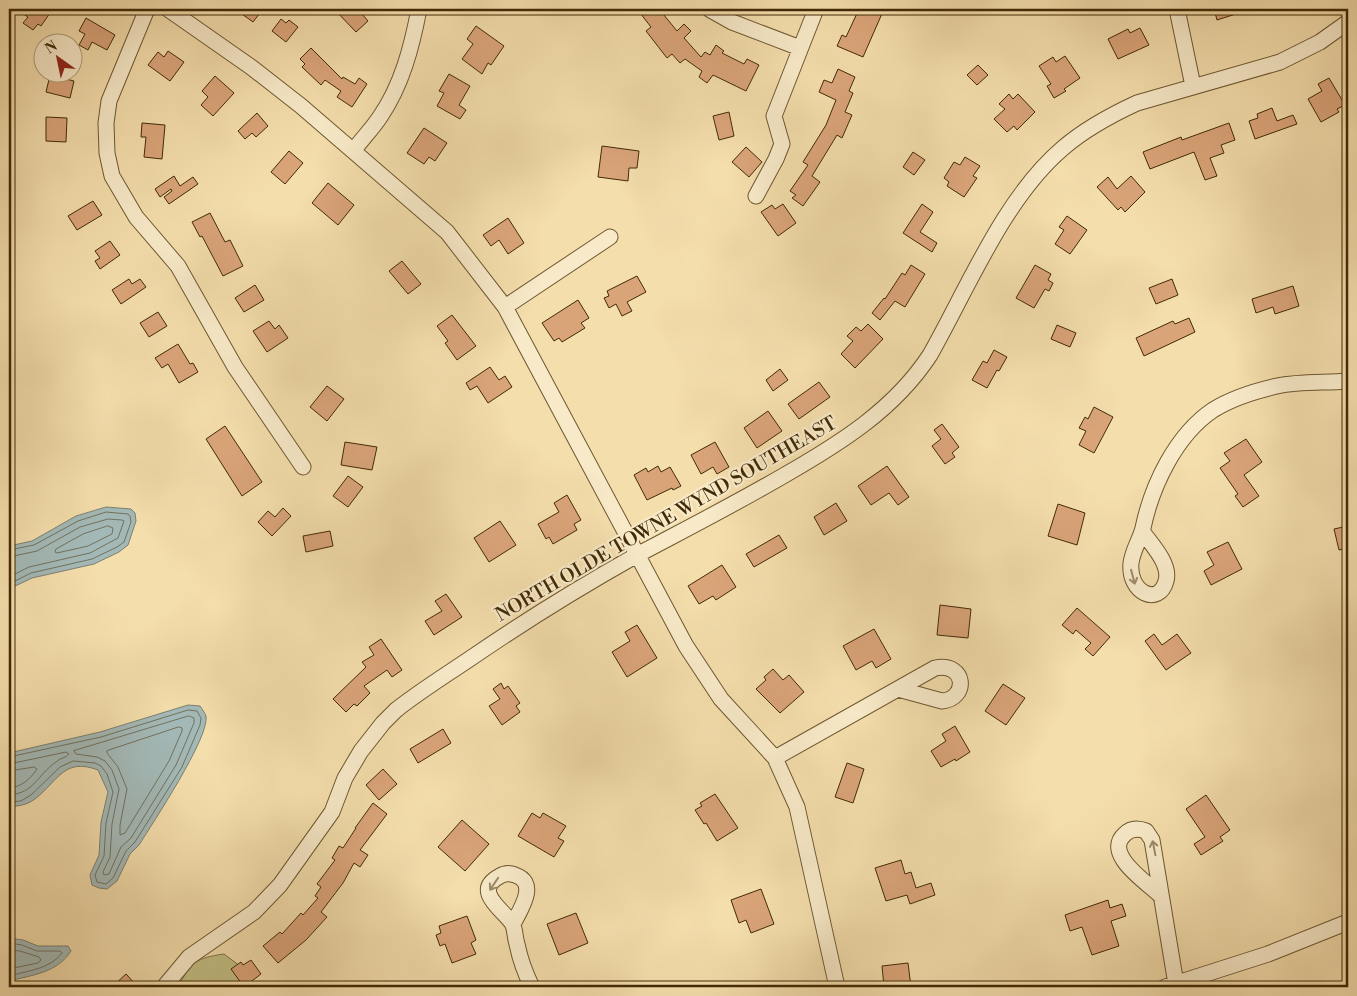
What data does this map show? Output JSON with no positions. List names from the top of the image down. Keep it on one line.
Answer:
{"streets":{"street":["NORTH OLDE TOWNE WYND SOUTHEAST"]},"north":"top left"}
